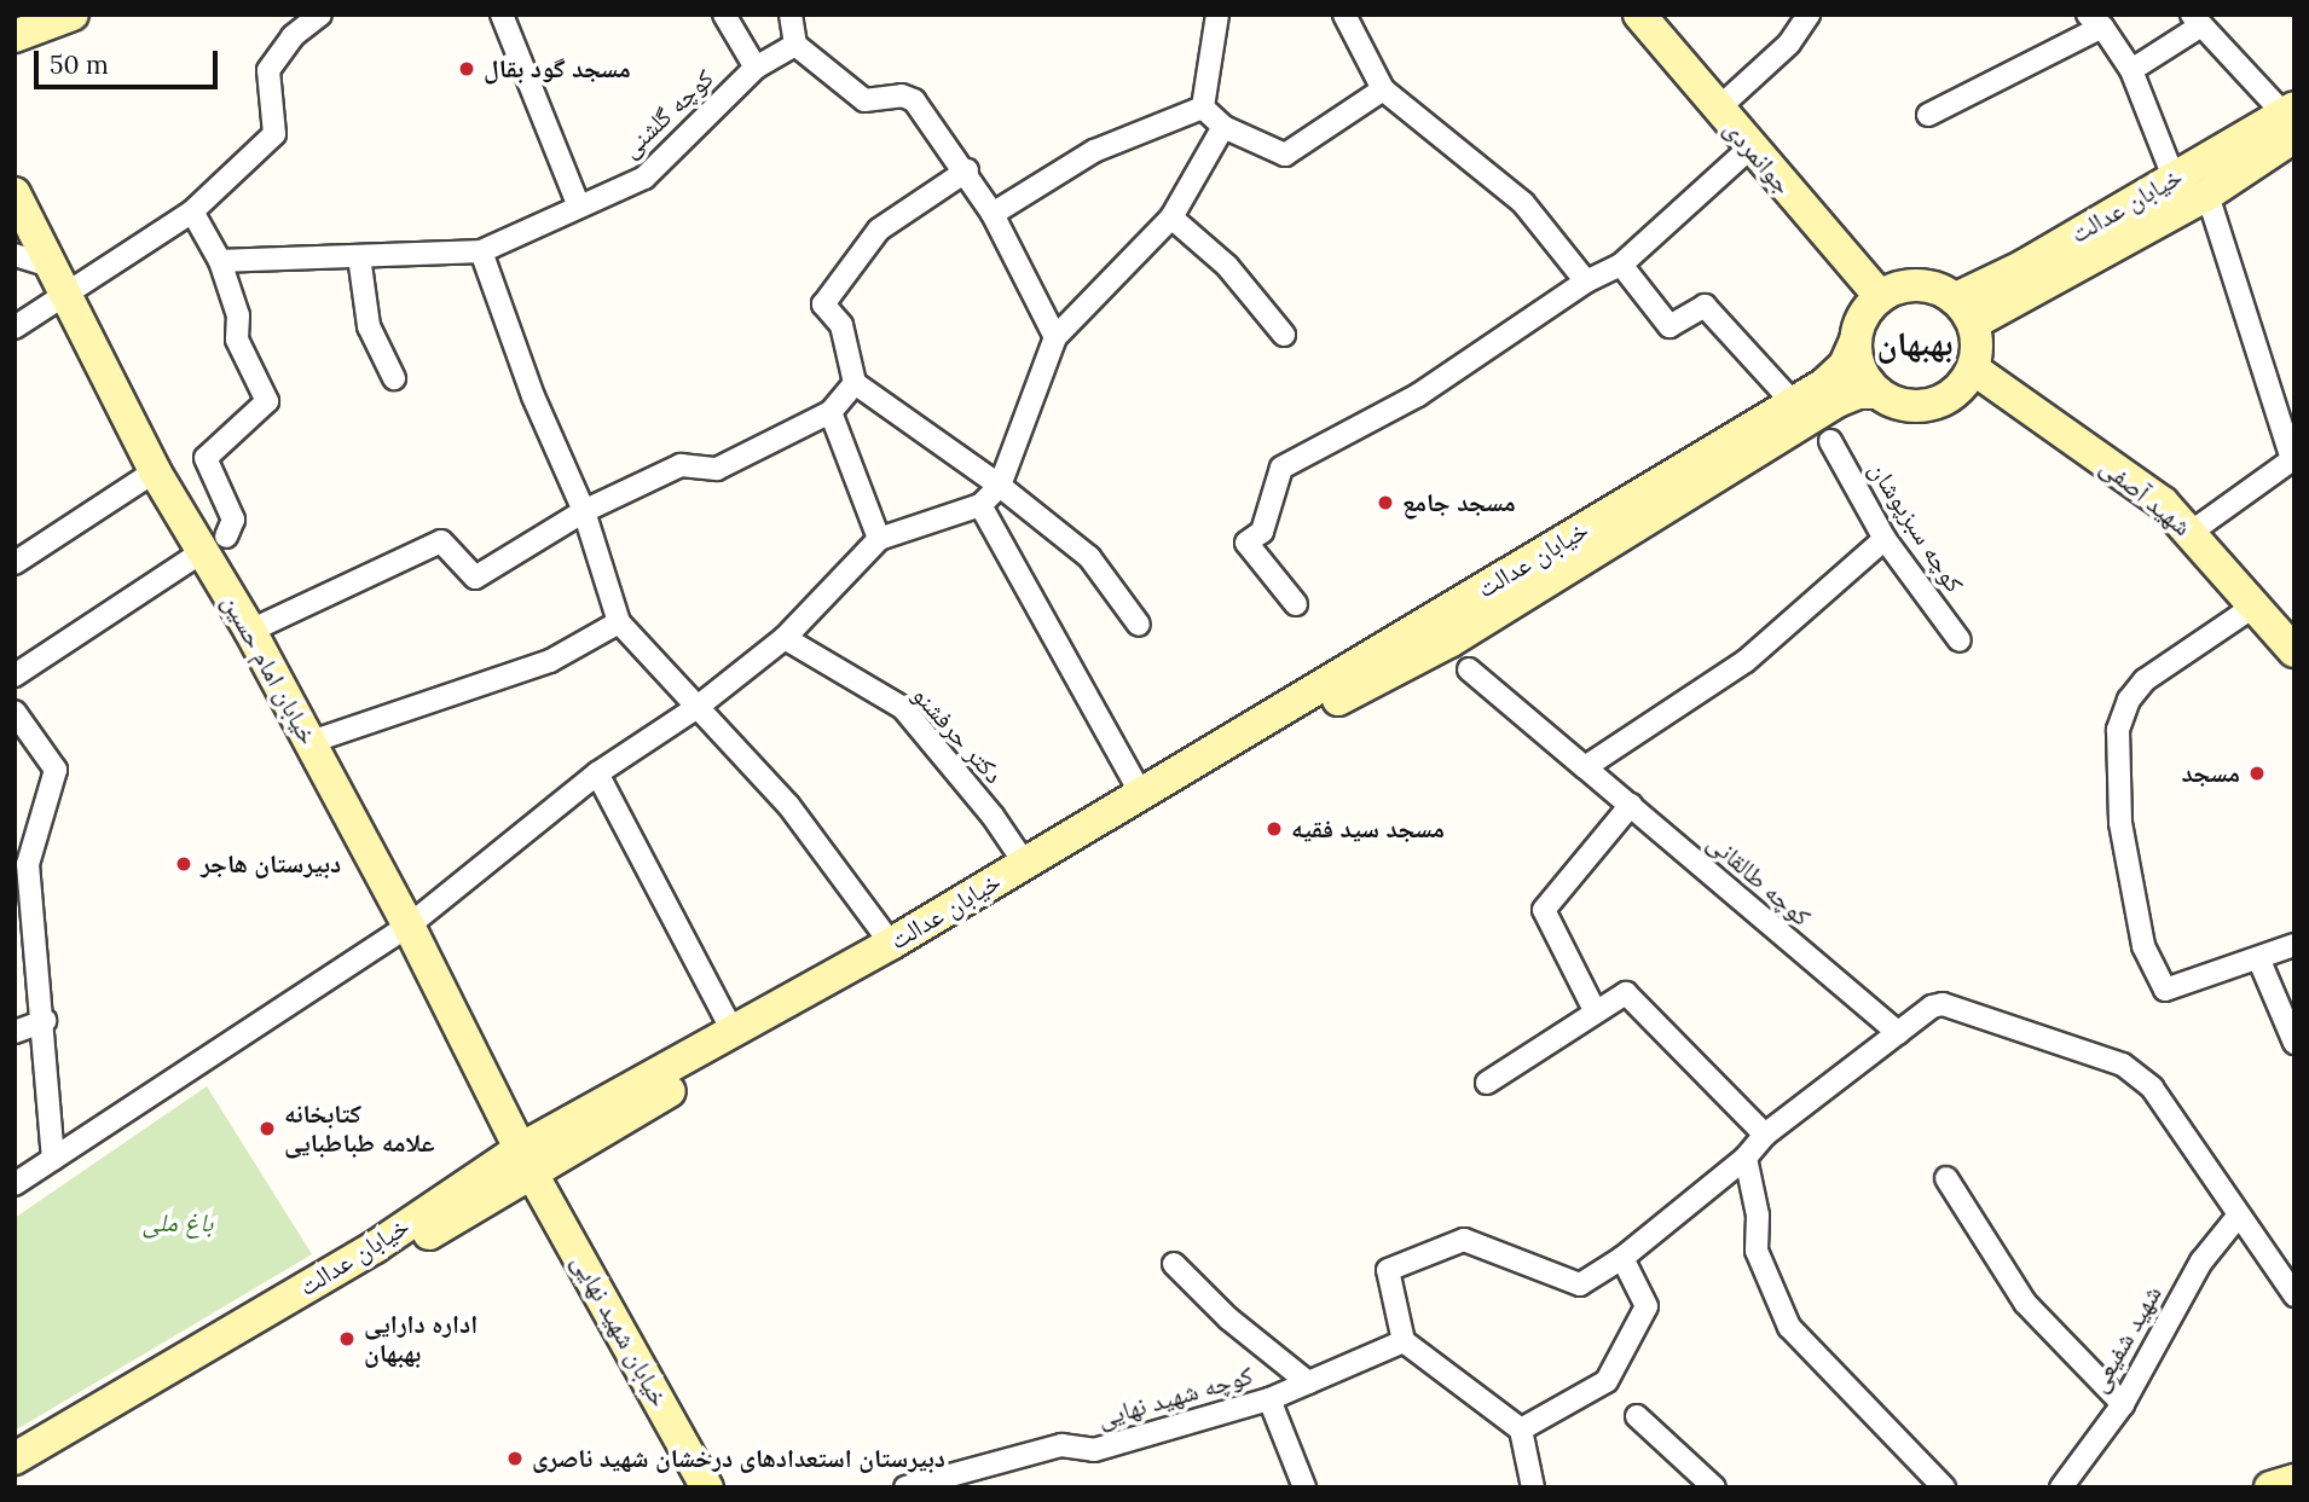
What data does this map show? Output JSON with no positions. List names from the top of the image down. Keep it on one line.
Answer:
{"streets":{"main road":["جوانمردی","خیابان عدالت","شهید آصفی","خیابان امام حسین","خیابان شهید نهایی"],"street":["کوچه گلشنی","کوچه سبزپوشان","دکتر حرفشنو","کوچه طالقانی","شهید شفیعی","کوچه شهید نهایی"]},"crossings":[["جوانمردی","خیابان عدالت"],["جوانمردی","شهید آصفی"],["خیابان عدالت","شهید آصفی"],["خیابان عدالت","خیابان امام حسین"],["خیابان عدالت","دکتر حرفشنو"],["خیابان عدالت","خیابان شهید نهایی"],["خیابان امام حسین","خیابان شهید نهایی"]],"districts":["بهبهان"],"parks":["باغ ملی"],"places":["مسجد گود بقال","مسجد جامع","مسجد","مسجد سید فقیه","دبیرستان هاجر","کتابخانه علامه طباطبایی","اداره دارایی بهبهان","دبیرستان استعدادهای درخشان شهید ناصری"],"scale_bar":"50 m"}
